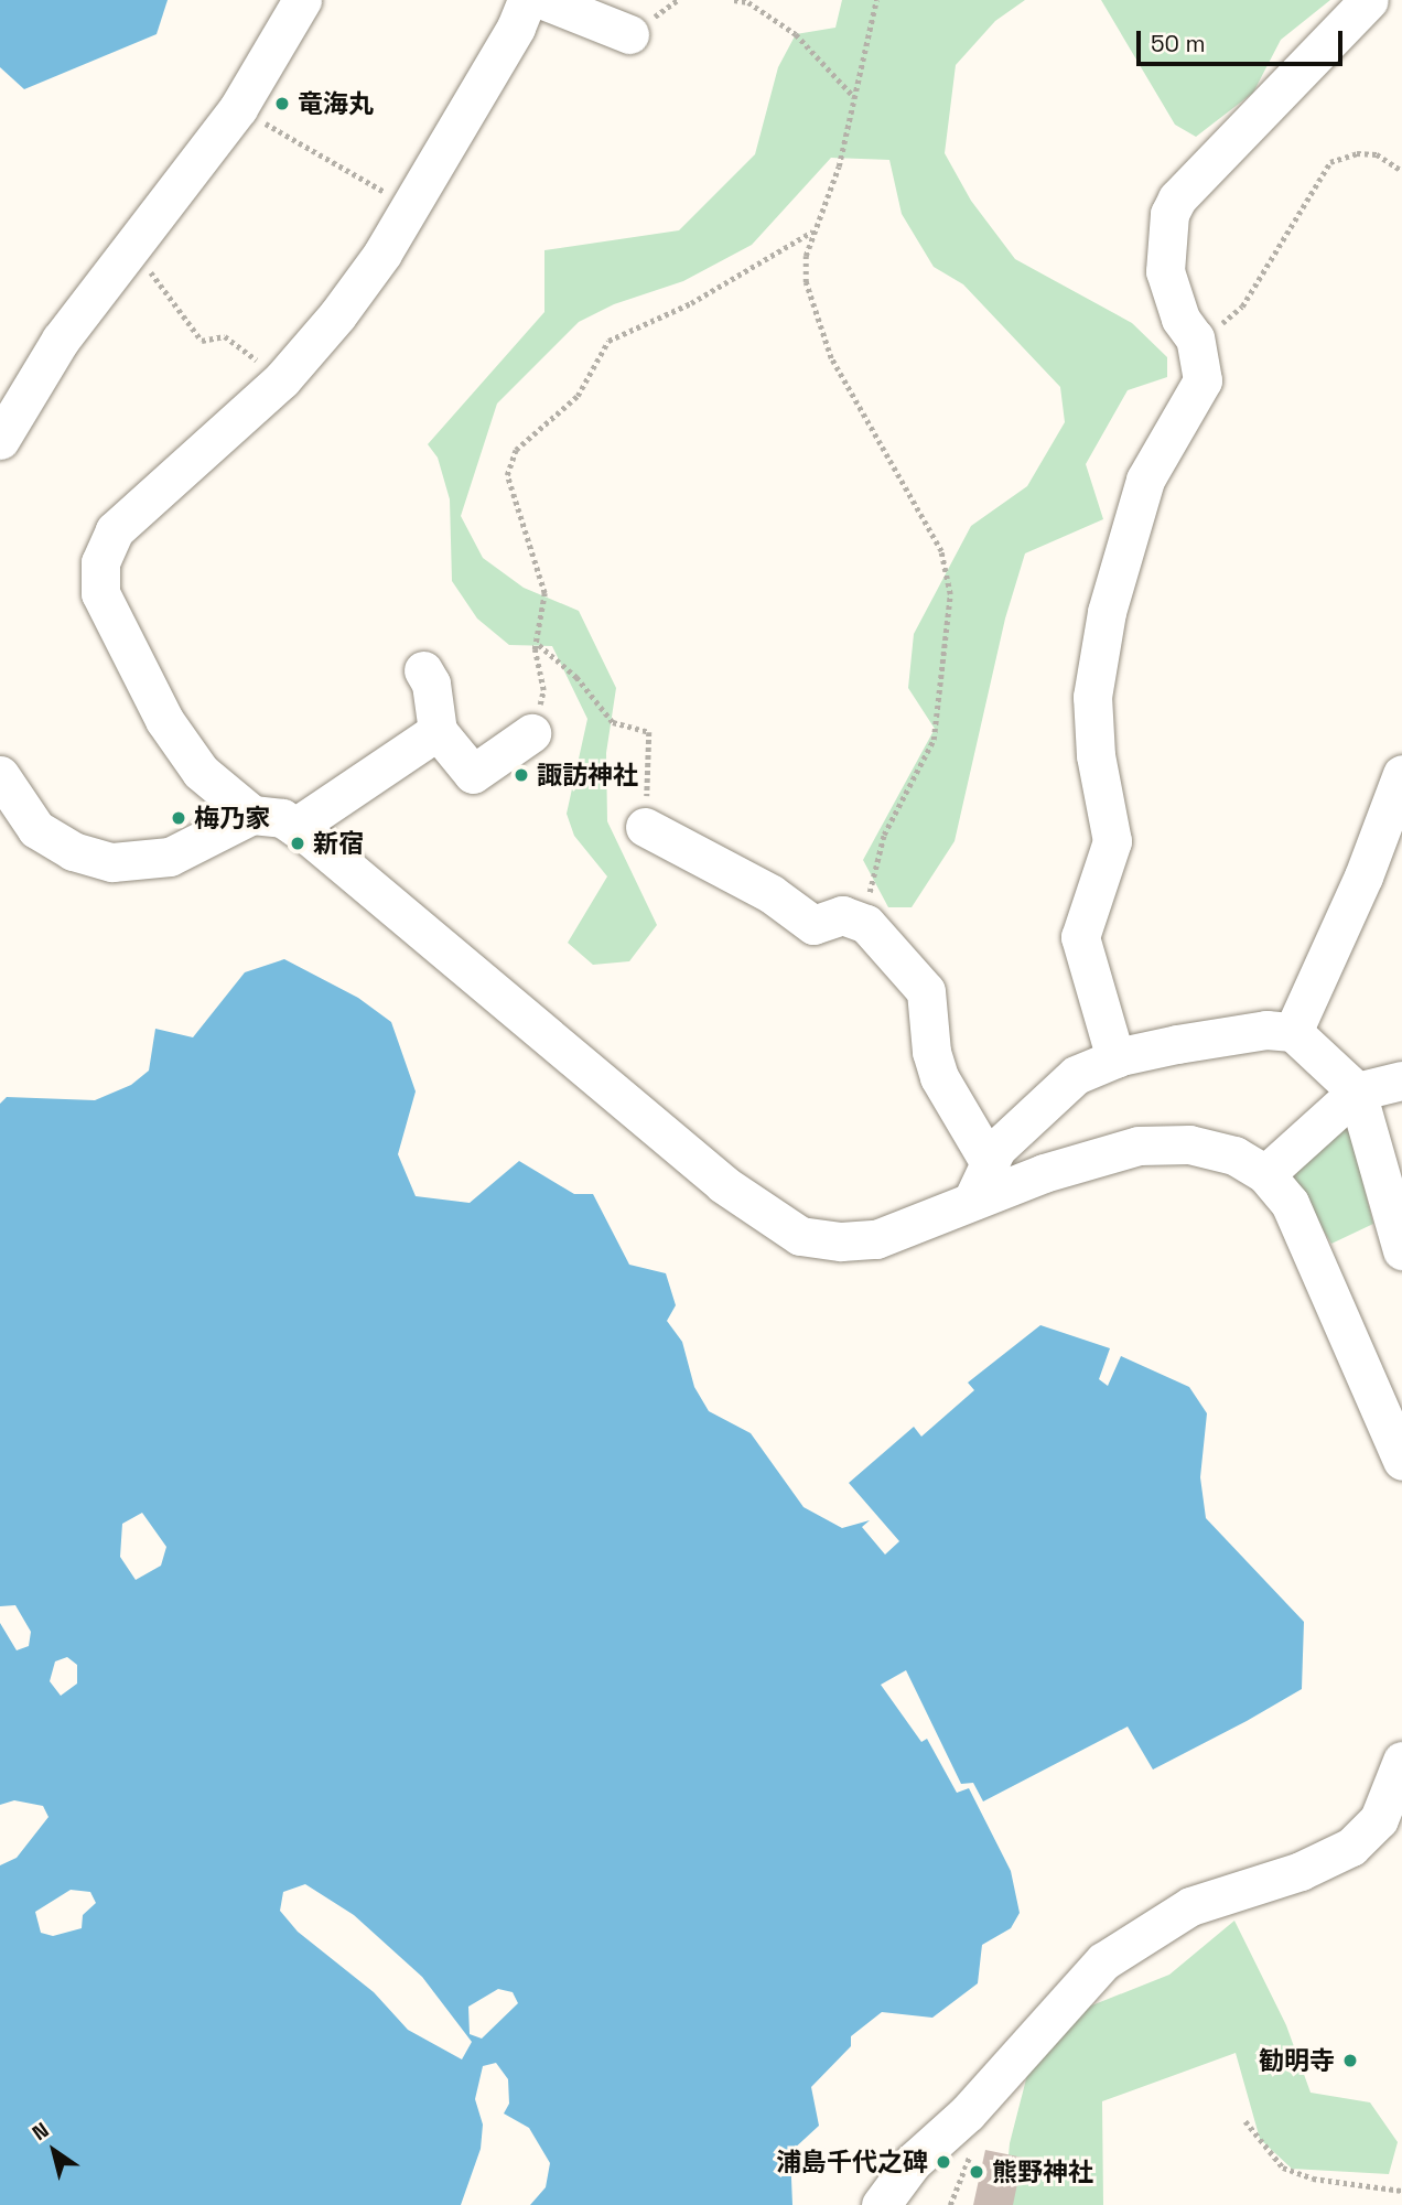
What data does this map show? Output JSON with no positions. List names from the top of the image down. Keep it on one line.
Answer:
{"places":["竜海丸","諏訪神社","梅乃家","新宿","勧明寺","浦島千代之碑","熊野神社"],"scale_bar":"50 m","north":"top left"}
